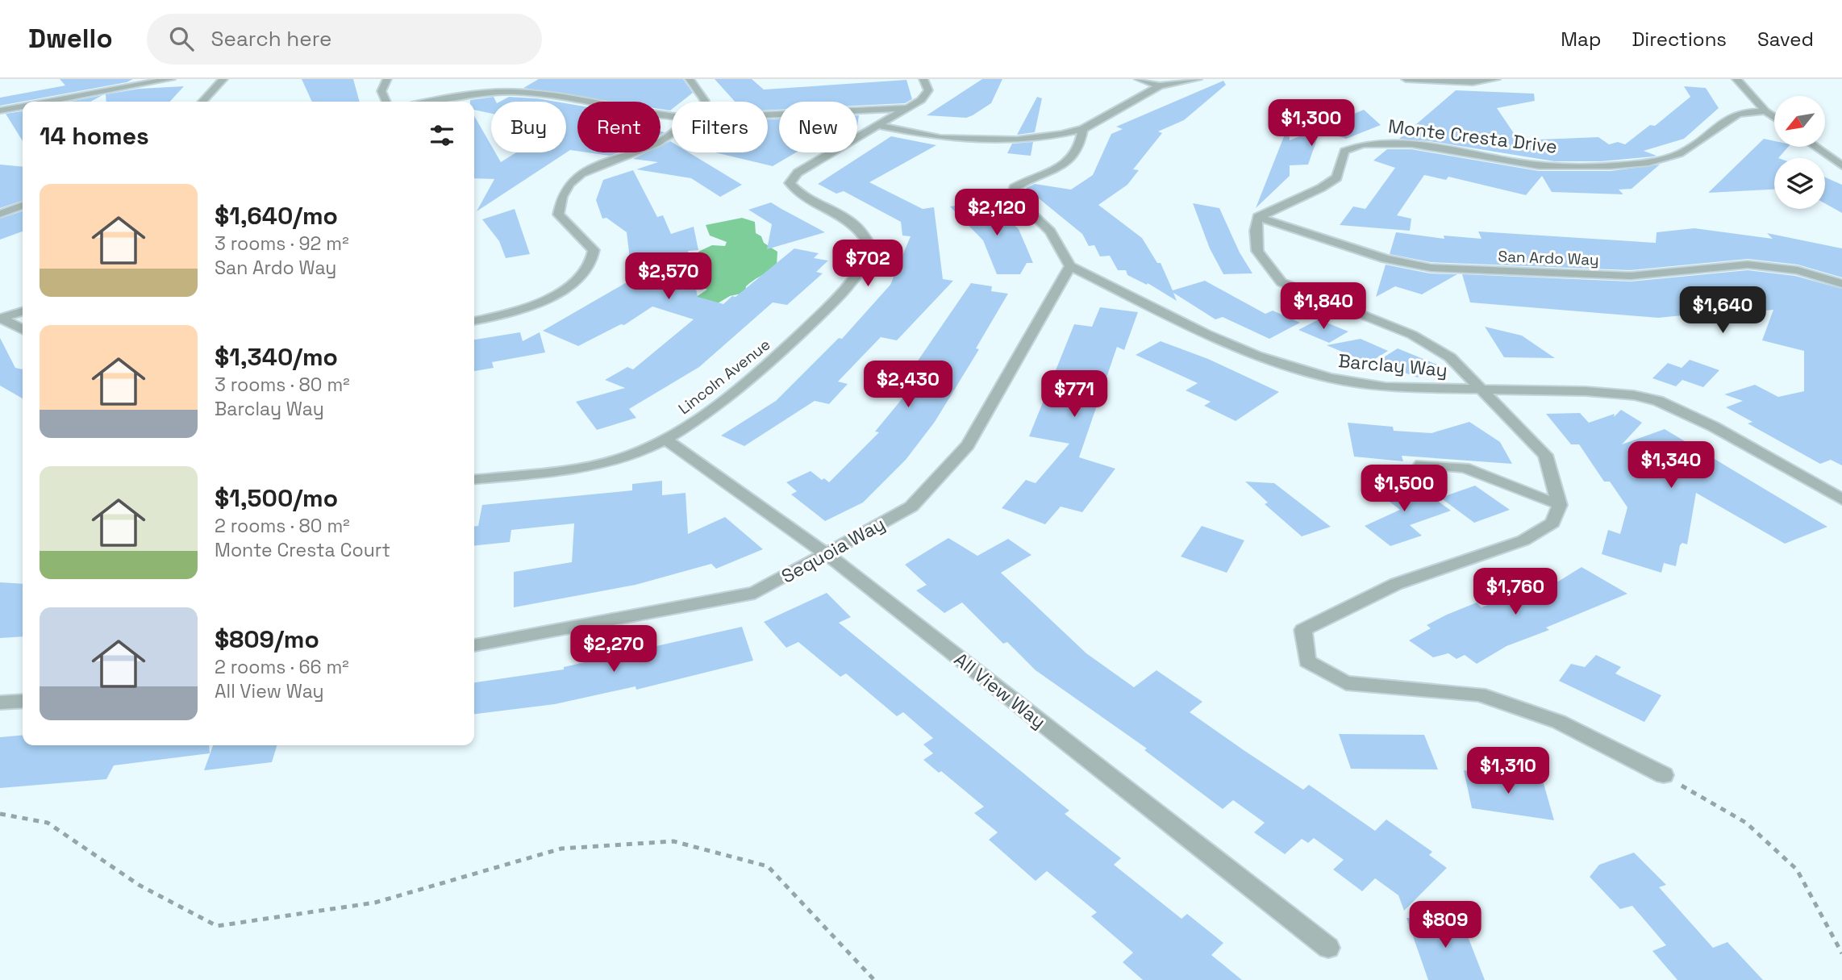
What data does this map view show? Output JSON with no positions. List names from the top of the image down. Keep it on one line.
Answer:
{"streets":{"street":["Monte Cresta Drive","San Ardo Way","Barclay Way","Lincoln Avenue","Sequoia Way","All View Way"]},"crossings":[["Monte Cresta Drive","San Ardo Way"],["Barclay Way","Sequoia Way"],["Lincoln Avenue","All View Way"],["Sequoia Way","All View Way"]],"north":"bottom left","page":{"header":"Dwello","search":"Search here","nav":["Map","Directions","Saved"],"price":["$1,300","$2,120","$702","$2,570","$1,840","$1,640","$2,430","$771","$1,340","$1,500","$1,760","$2,270","$1,310","$809"],"chip":["Buy","Rent","Filters","New"],"heading":"14 homes","list":[{"name":"$1,640/mo","note":"3 rooms · 92 m² · San Ardo Way"},{"name":"$1,340/mo","note":"3 rooms · 80 m² · Barclay Way"},{"name":"$1,500/mo","note":"2 rooms · 80 m² · Monte Cresta Court"},{"name":"$809/mo","note":"2 rooms · 66 m² · All View Way"}]}}
